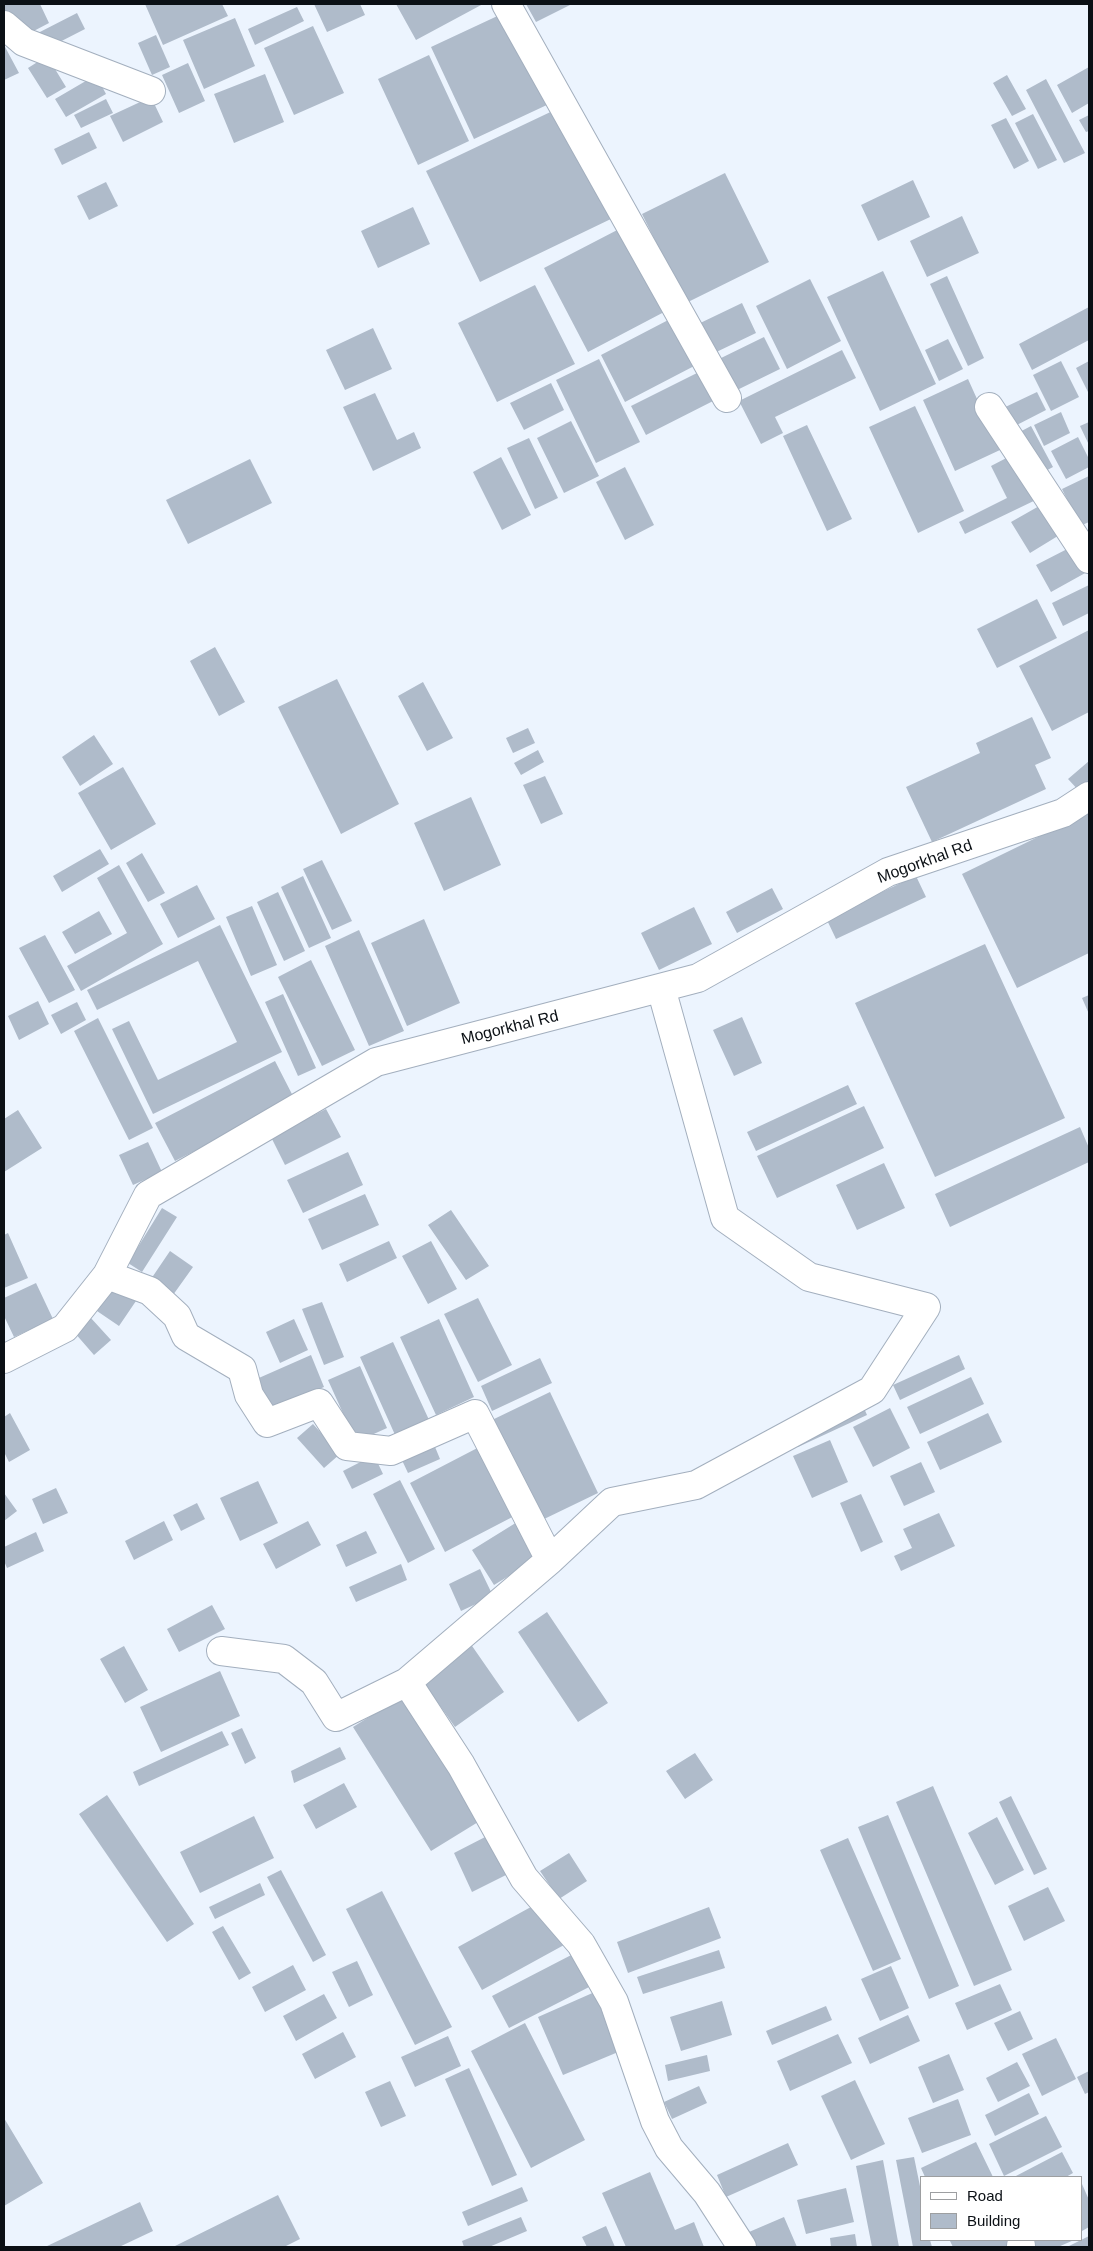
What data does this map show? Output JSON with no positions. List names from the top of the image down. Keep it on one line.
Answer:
{"streets":{"street":["Mogorkhal Rd"]},"legend":["Road","Building"]}
